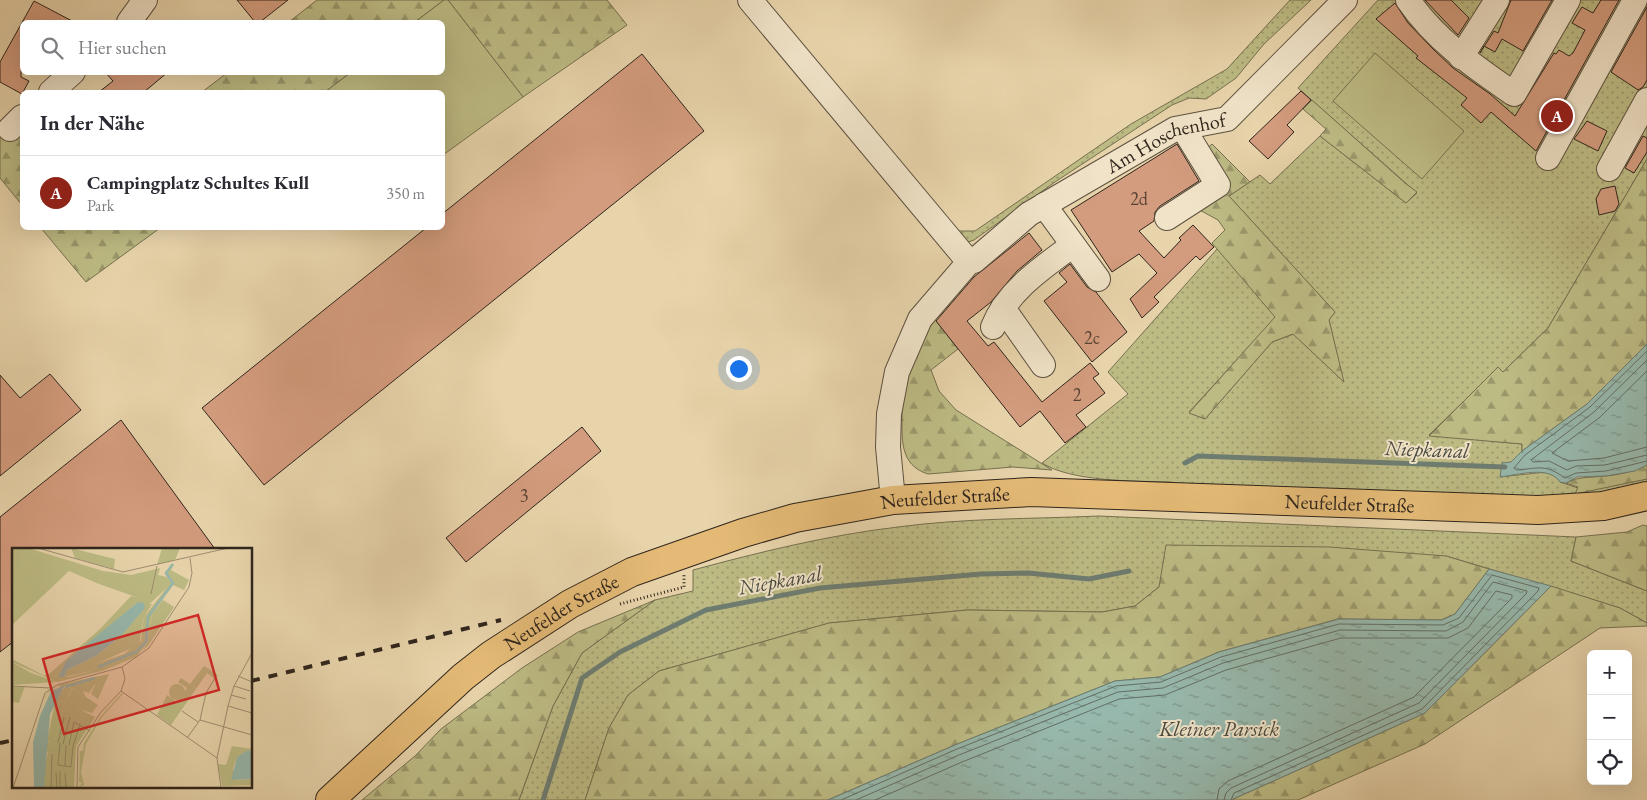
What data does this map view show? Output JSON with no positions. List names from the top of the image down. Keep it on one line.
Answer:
{"streets":{"main road":["Neufelder Straße"],"street":["Am Hoschenhof"]},"crossings":[["Am Hoschenhof","Neufelder Straße"]],"water":["Niepkanal","Kleiner Parsick"],"house_numbers":["2d","2c","2","3"],"page":{"search":"Hier suchen","heading":"In der Nähe","pins":"A","list":[{"mark":"A","name":"Campingplatz Schultes Kull","note":"Park","value":"350 m"}],"map_buttons":["+","−"]}}
